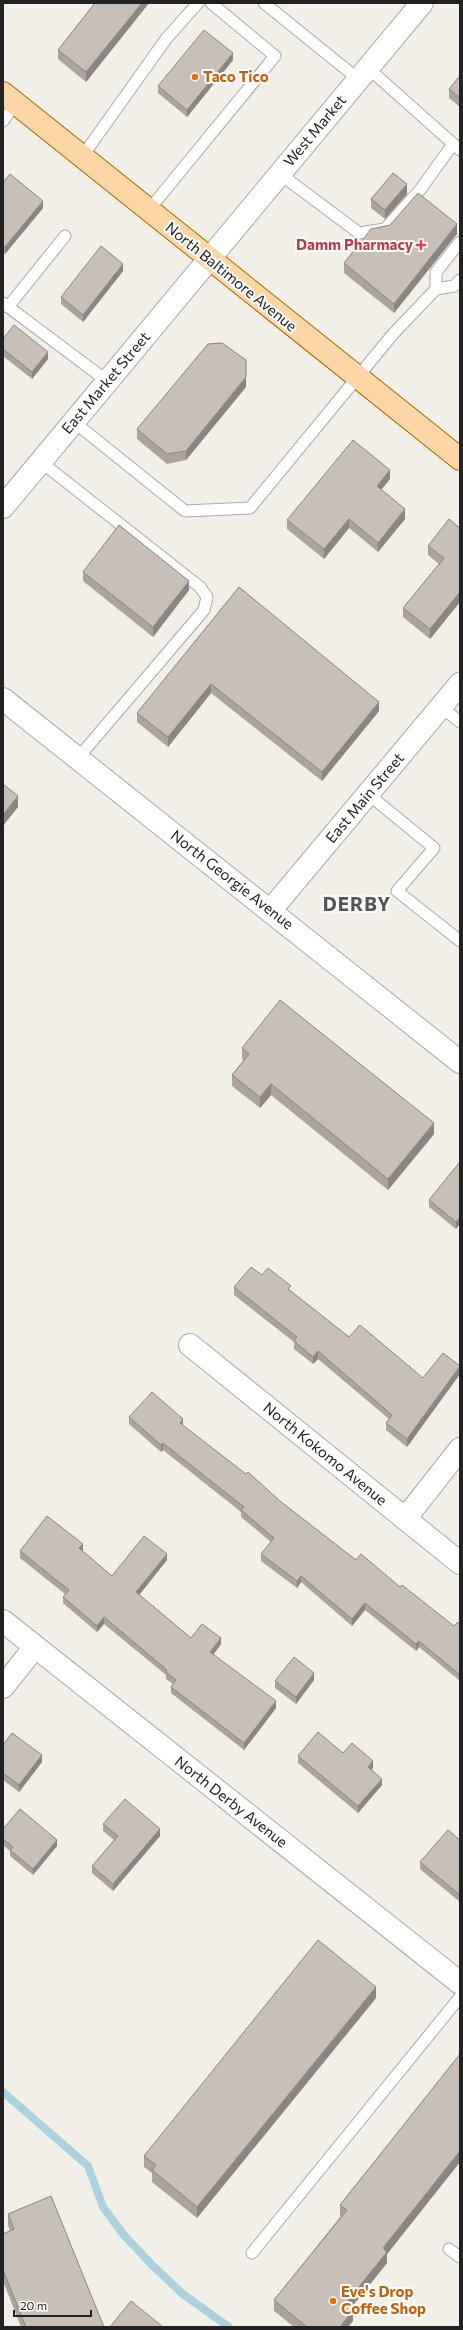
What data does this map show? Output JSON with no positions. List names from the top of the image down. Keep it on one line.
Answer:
{"streets":{"main road":["North Baltimore Avenue"],"street":["West Market","East Market Street","East Main Street","North Georgie Avenue","North Kokomo Avenue","North Derby Avenue"]},"crossings":[["West Market","North Baltimore Avenue"],["West Market","East Market Street"],["North Baltimore Avenue","East Market Street"],["East Main Street","North Georgie Avenue"]],"districts":["DERBY"],"places":{"other":["Taco Tico","Eve's Drop Coffee Shop"],"health":["Damm Pharmacy"]},"scale_bar":"20 m"}
